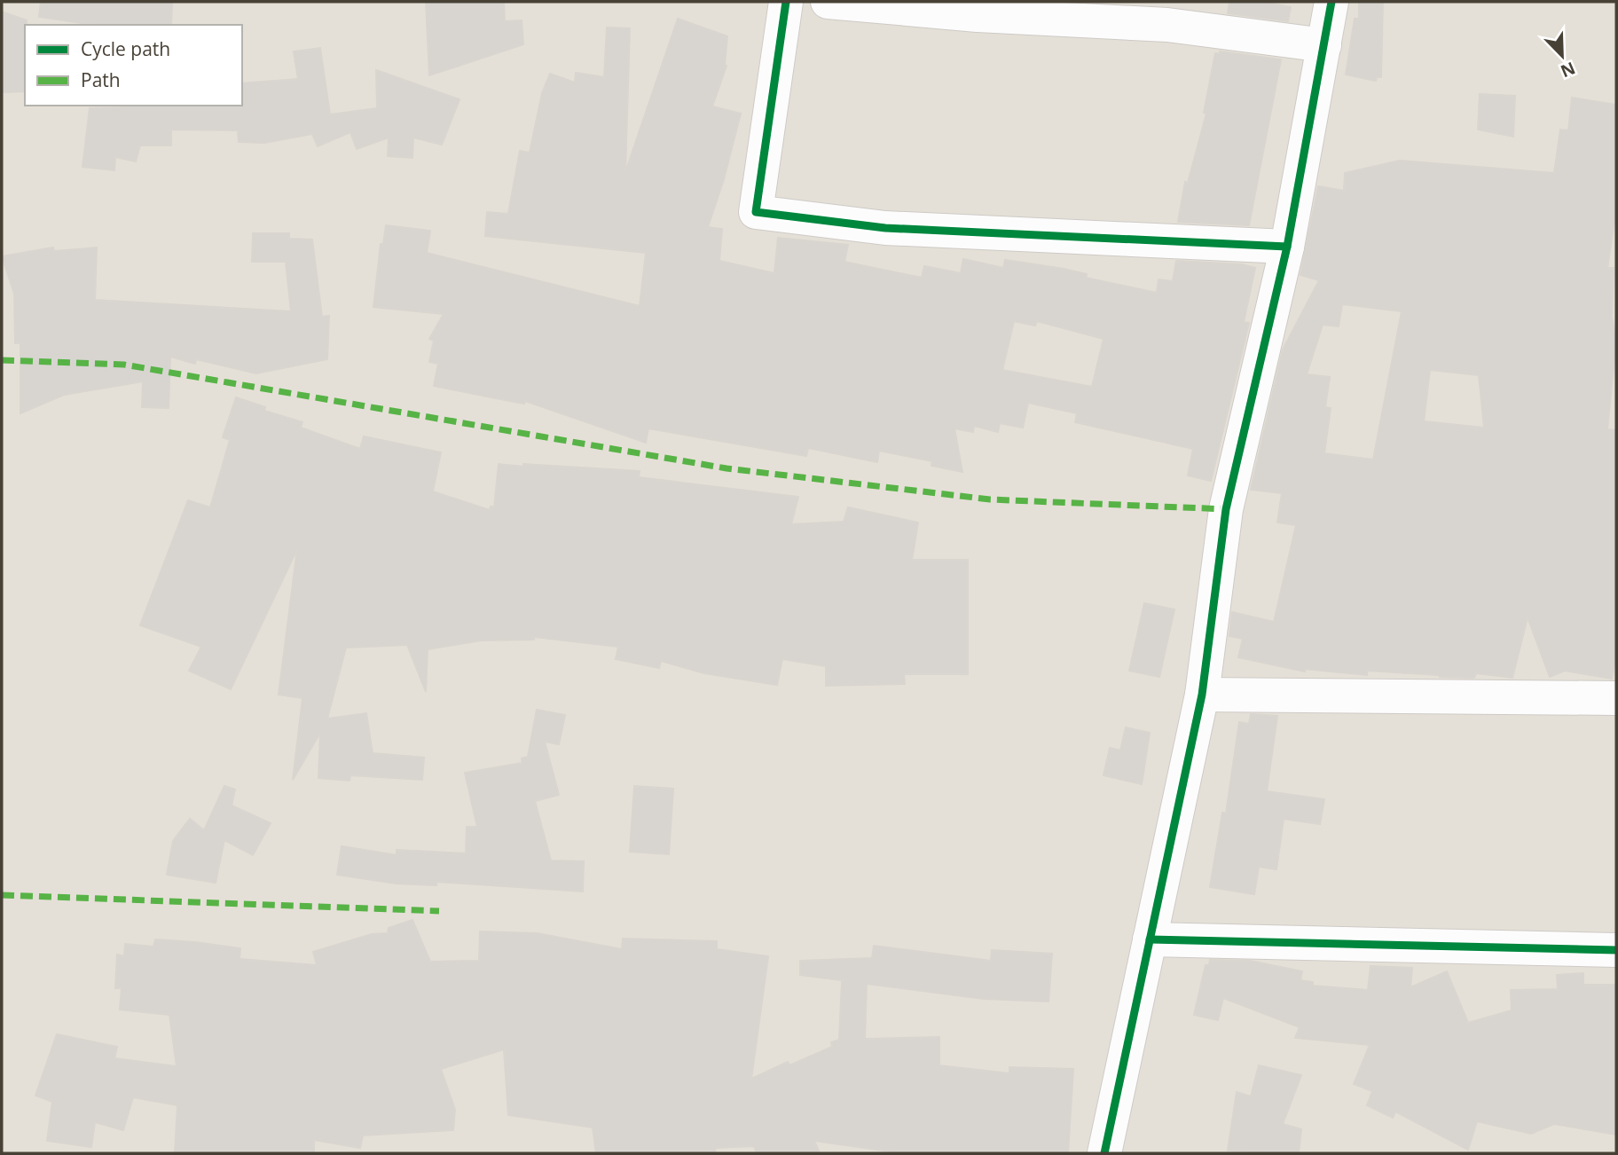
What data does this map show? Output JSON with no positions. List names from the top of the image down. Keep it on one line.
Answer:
{"legend":["Cycle path","Path"],"north":"bottom right"}
